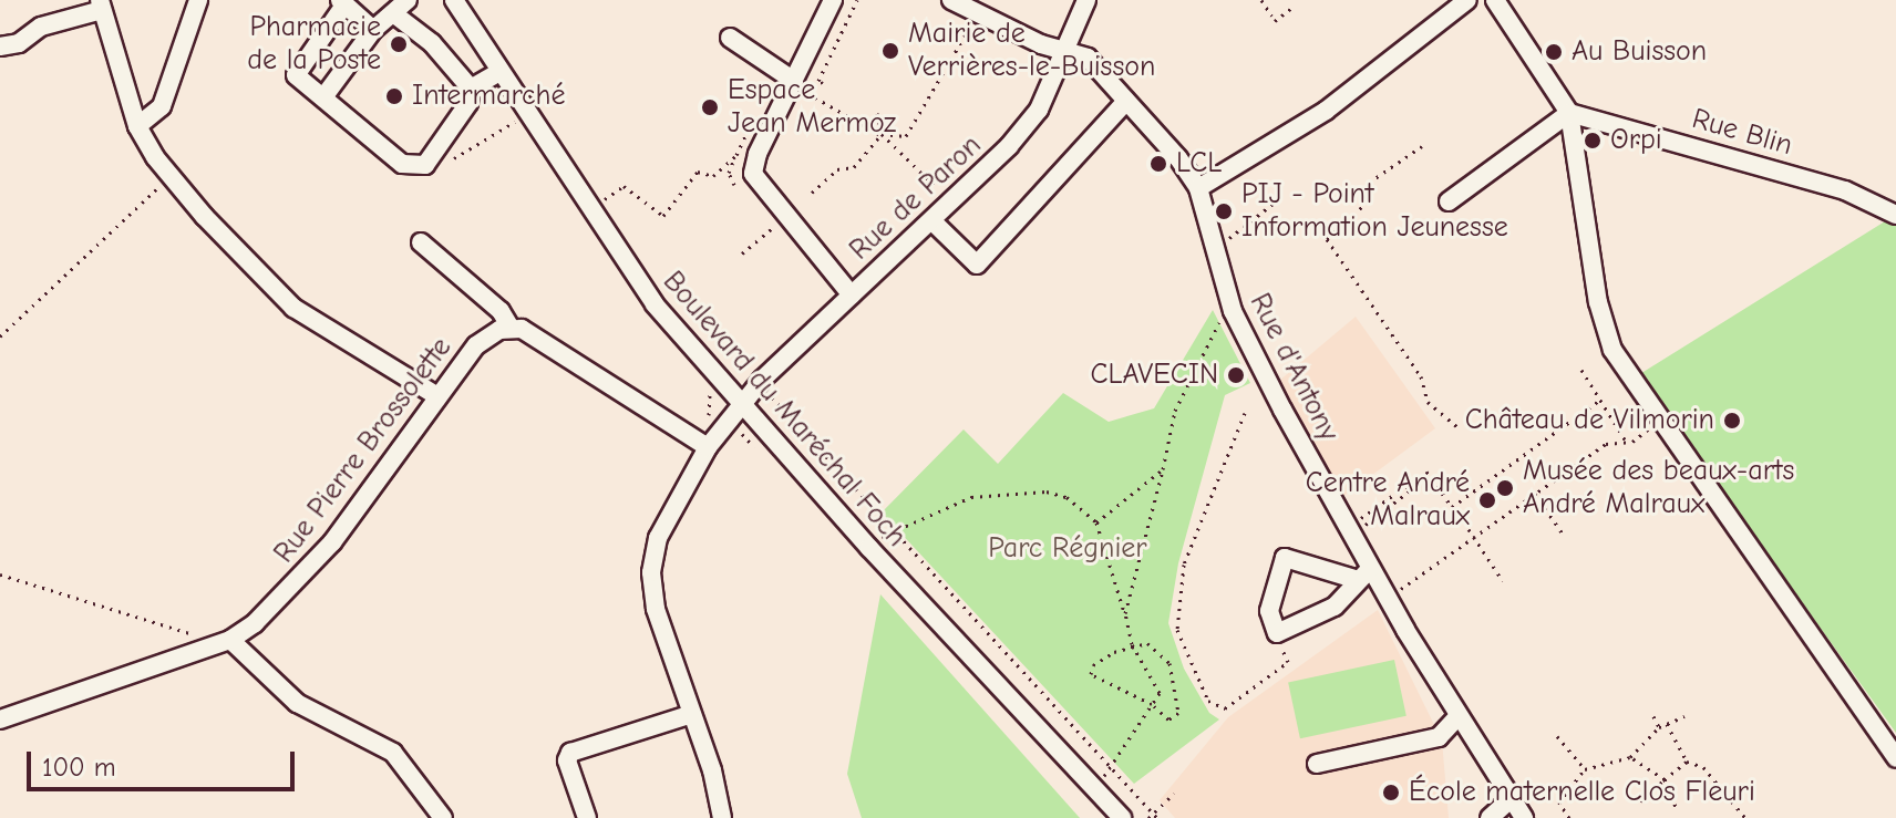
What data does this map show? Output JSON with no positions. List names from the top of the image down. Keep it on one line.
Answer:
{"streets":{"street":["Rue Blin","Rue de Paron","Rue d'Antony","Boulevard du Maréchal Foch","Rue Pierre Brossolette"]},"crossings":[["Rue de Paron","Rue d'Antony"],["Rue de Paron","Boulevard du Maréchal Foch"]],"parks":["Parc Régnier"],"places":["Pharmacie de la Poste","Mairie de Verrières-le-Buisson","Au Buisson","Intermarché","Espace Jean Mermoz","Orpi","LCL","PIJ - Point Information Jeunesse","CLAVECIN","Château de Vilmorin","Musée des beaux-arts André Malraux","Centre André Malraux","École maternelle Clos Fleuri"],"scale_bar":"100 m"}
